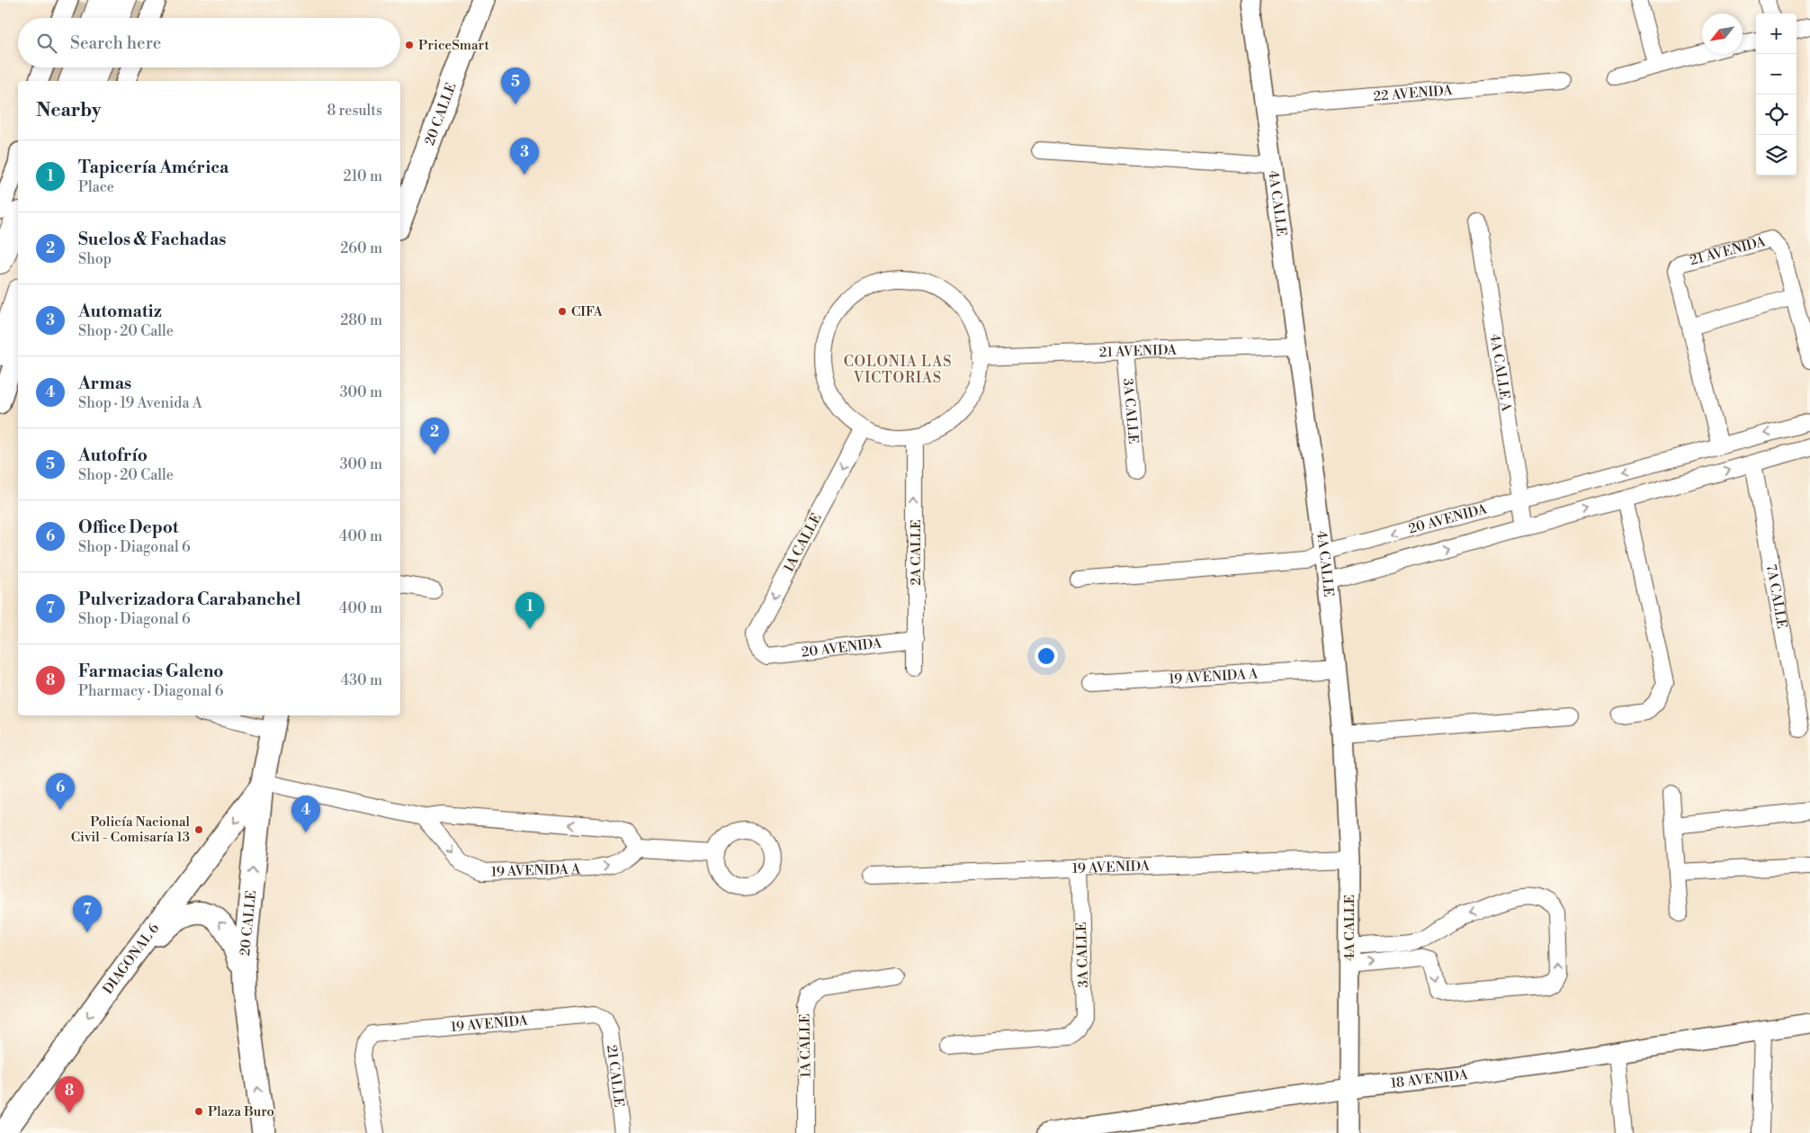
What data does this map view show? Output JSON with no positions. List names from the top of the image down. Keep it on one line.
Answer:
{"streets":{"main road":["20 CALLE","DIAGONAL 6"],"street":["22 AVENIDA","4A CALLE","21 AVENIDA","4A CALLE A","3A CALLE","20 AVENIDA","1A CALLE","2A CALLE","7A CALLE","19 AVENIDA A","19 AVENIDA","21 CALLE","18 AVENIDA"]},"crossings":[["22 AVENIDA","4A CALLE"],["20 CALLE","DIAGONAL 6"],["4A CALLE","21 AVENIDA"],["4A CALLE","20 AVENIDA"],["4A CALLE","19 AVENIDA A"],["4A CALLE","19 AVENIDA"],["4A CALLE","18 AVENIDA"],["21 AVENIDA","3A CALLE"],["21 AVENIDA","1A CALLE"],["21 AVENIDA","2A CALLE"],["4A CALLE A","20 AVENIDA"],["3A CALLE","19 AVENIDA"],["20 AVENIDA","1A CALLE"],["20 AVENIDA","2A CALLE"],["20 AVENIDA","7A CALLE"],["1A CALLE","2A CALLE"],["19 AVENIDA","21 CALLE"]],"one_way":["20 CALLE","1A CALLE","2A CALLE","DIAGONAL 6"],"districts":["COLONIA LAS VICTORIAS"],"places":["PriceSmart","CIFA","Policía Nacional Civil - Comisaría 13","Plaza Buro"],"north":"bottom left","page":{"map_buttons":["+","−"],"search":"Search here","pins":["5","3","2","1","6","4","7","8"],"heading":["Nearby","8 results"],"list":[{"mark":"1","name":"Tapicería América","note":"Place","value":"210 m"},{"mark":"2","name":"Suelos & Fachadas","note":"Shop","value":"260 m"},{"mark":"3","name":"Automatiz","note":"Shop · 20 Calle","value":"280 m"},{"mark":"4","name":"Armas","note":"Shop · 19 Avenida A","value":"300 m"},{"mark":"5","name":"Autofrío","note":"Shop · 20 Calle","value":"300 m"},{"mark":"6","name":"Office Depot","note":"Shop · Diagonal 6","value":"400 m"},{"mark":"7","name":"Pulverizadora Carabanchel","note":"Shop · Diagonal 6","value":"400 m"},{"mark":"8","name":"Farmacias Galeno","note":"Pharmacy · Diagonal 6","value":"430 m"}]}}
